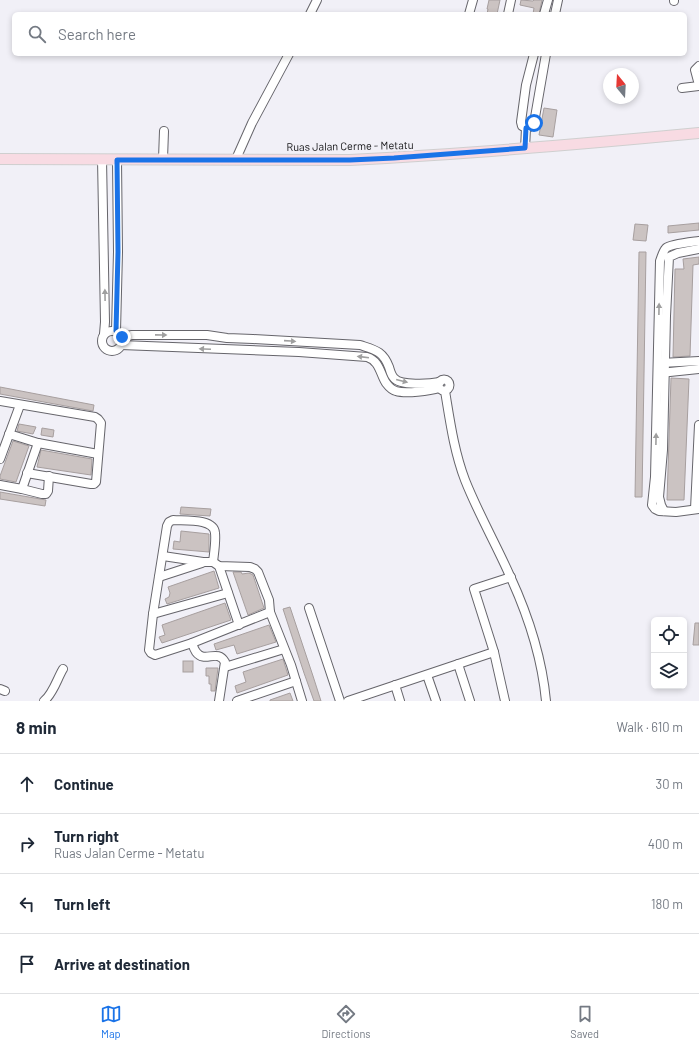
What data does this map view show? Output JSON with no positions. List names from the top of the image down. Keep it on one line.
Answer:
{"streets":{"main road":["Ruas Jalan Cerme - Metatu"]},"north":"top","page":{"search":"Search here","heading":["8 min","Walk · 610 m"],"list":[["Continue","30 m"],["Turn right","Ruas Jalan Cerme - Metatu","400 m"],["Turn left","180 m"],"Arrive at destination"],"nav":["Map","Directions","Saved"]}}
